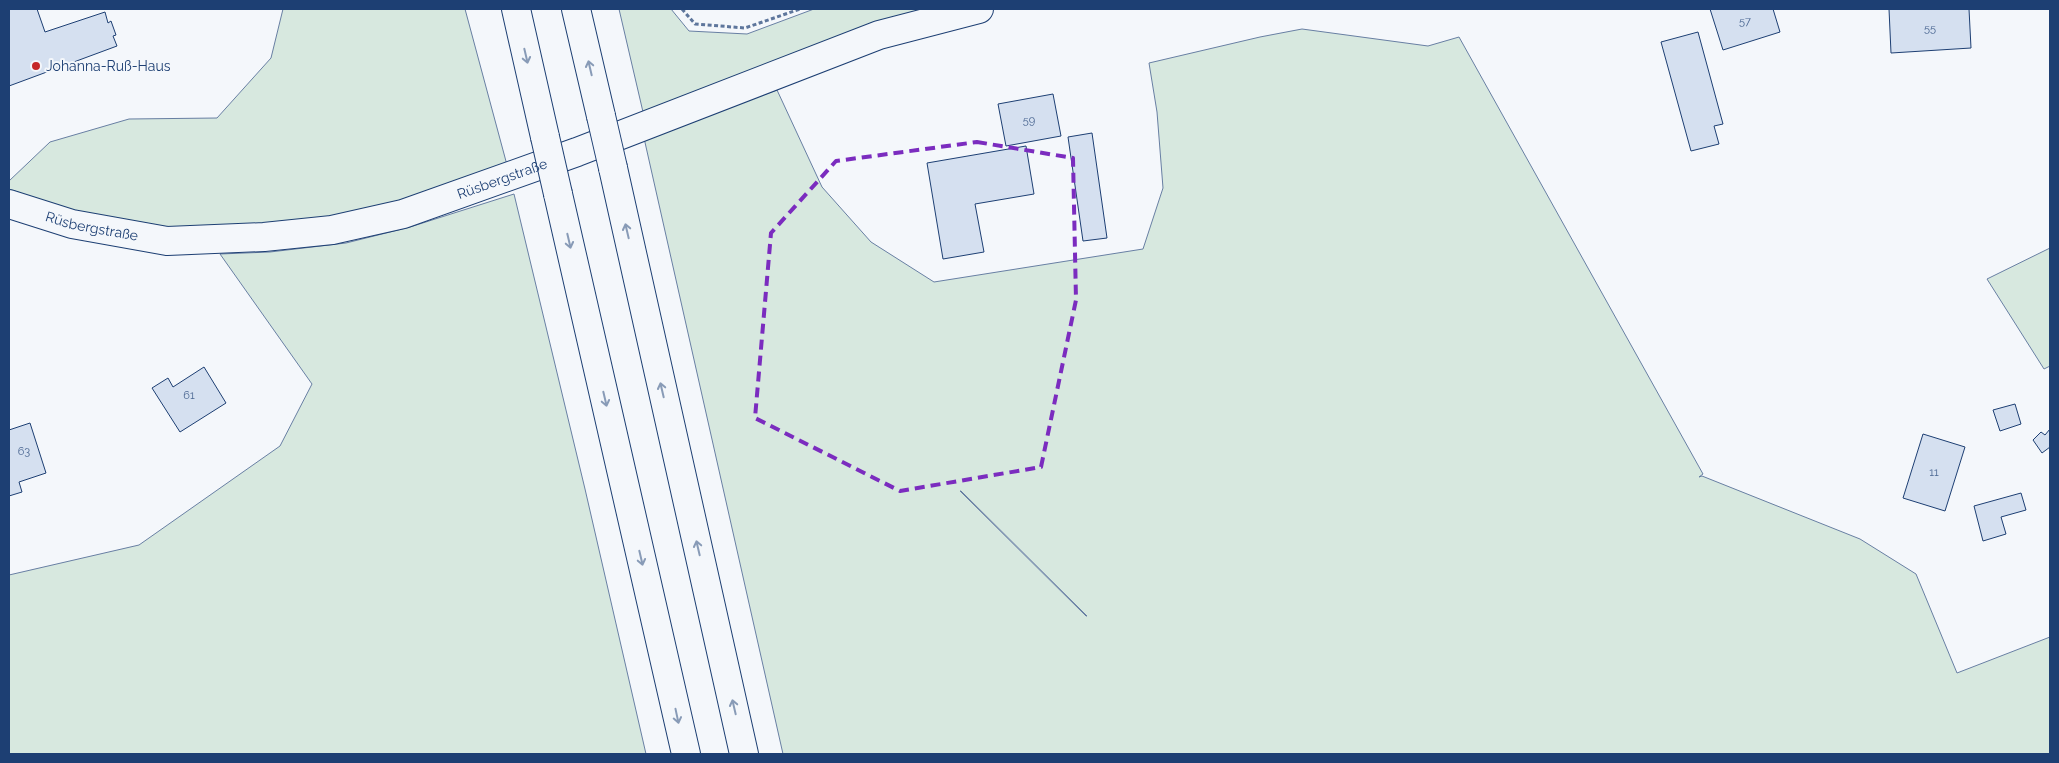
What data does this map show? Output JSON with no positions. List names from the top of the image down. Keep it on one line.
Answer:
{"streets":{"main road":["Rüsbergstraße"]},"places":["Johanna-Ruß-Haus"],"house_numbers":["57","55","59","61","63","11"]}
